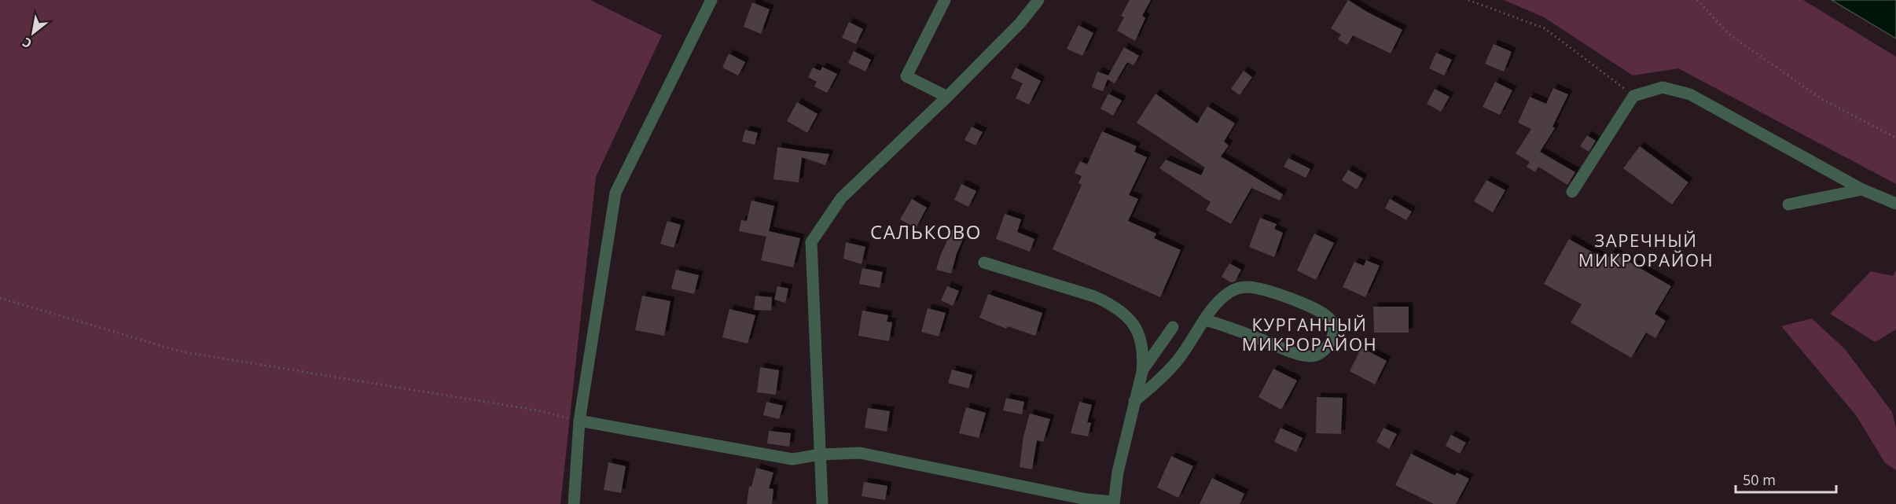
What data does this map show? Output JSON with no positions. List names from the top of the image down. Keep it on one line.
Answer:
{"districts":["САЛЬКОВО","ЗАРЕЧНЫЙ МИКРОРАЙОН","КУРГАННЫЙ МИКРОРАЙОН"],"scale_bar":"50 m","north":"bottom left"}
